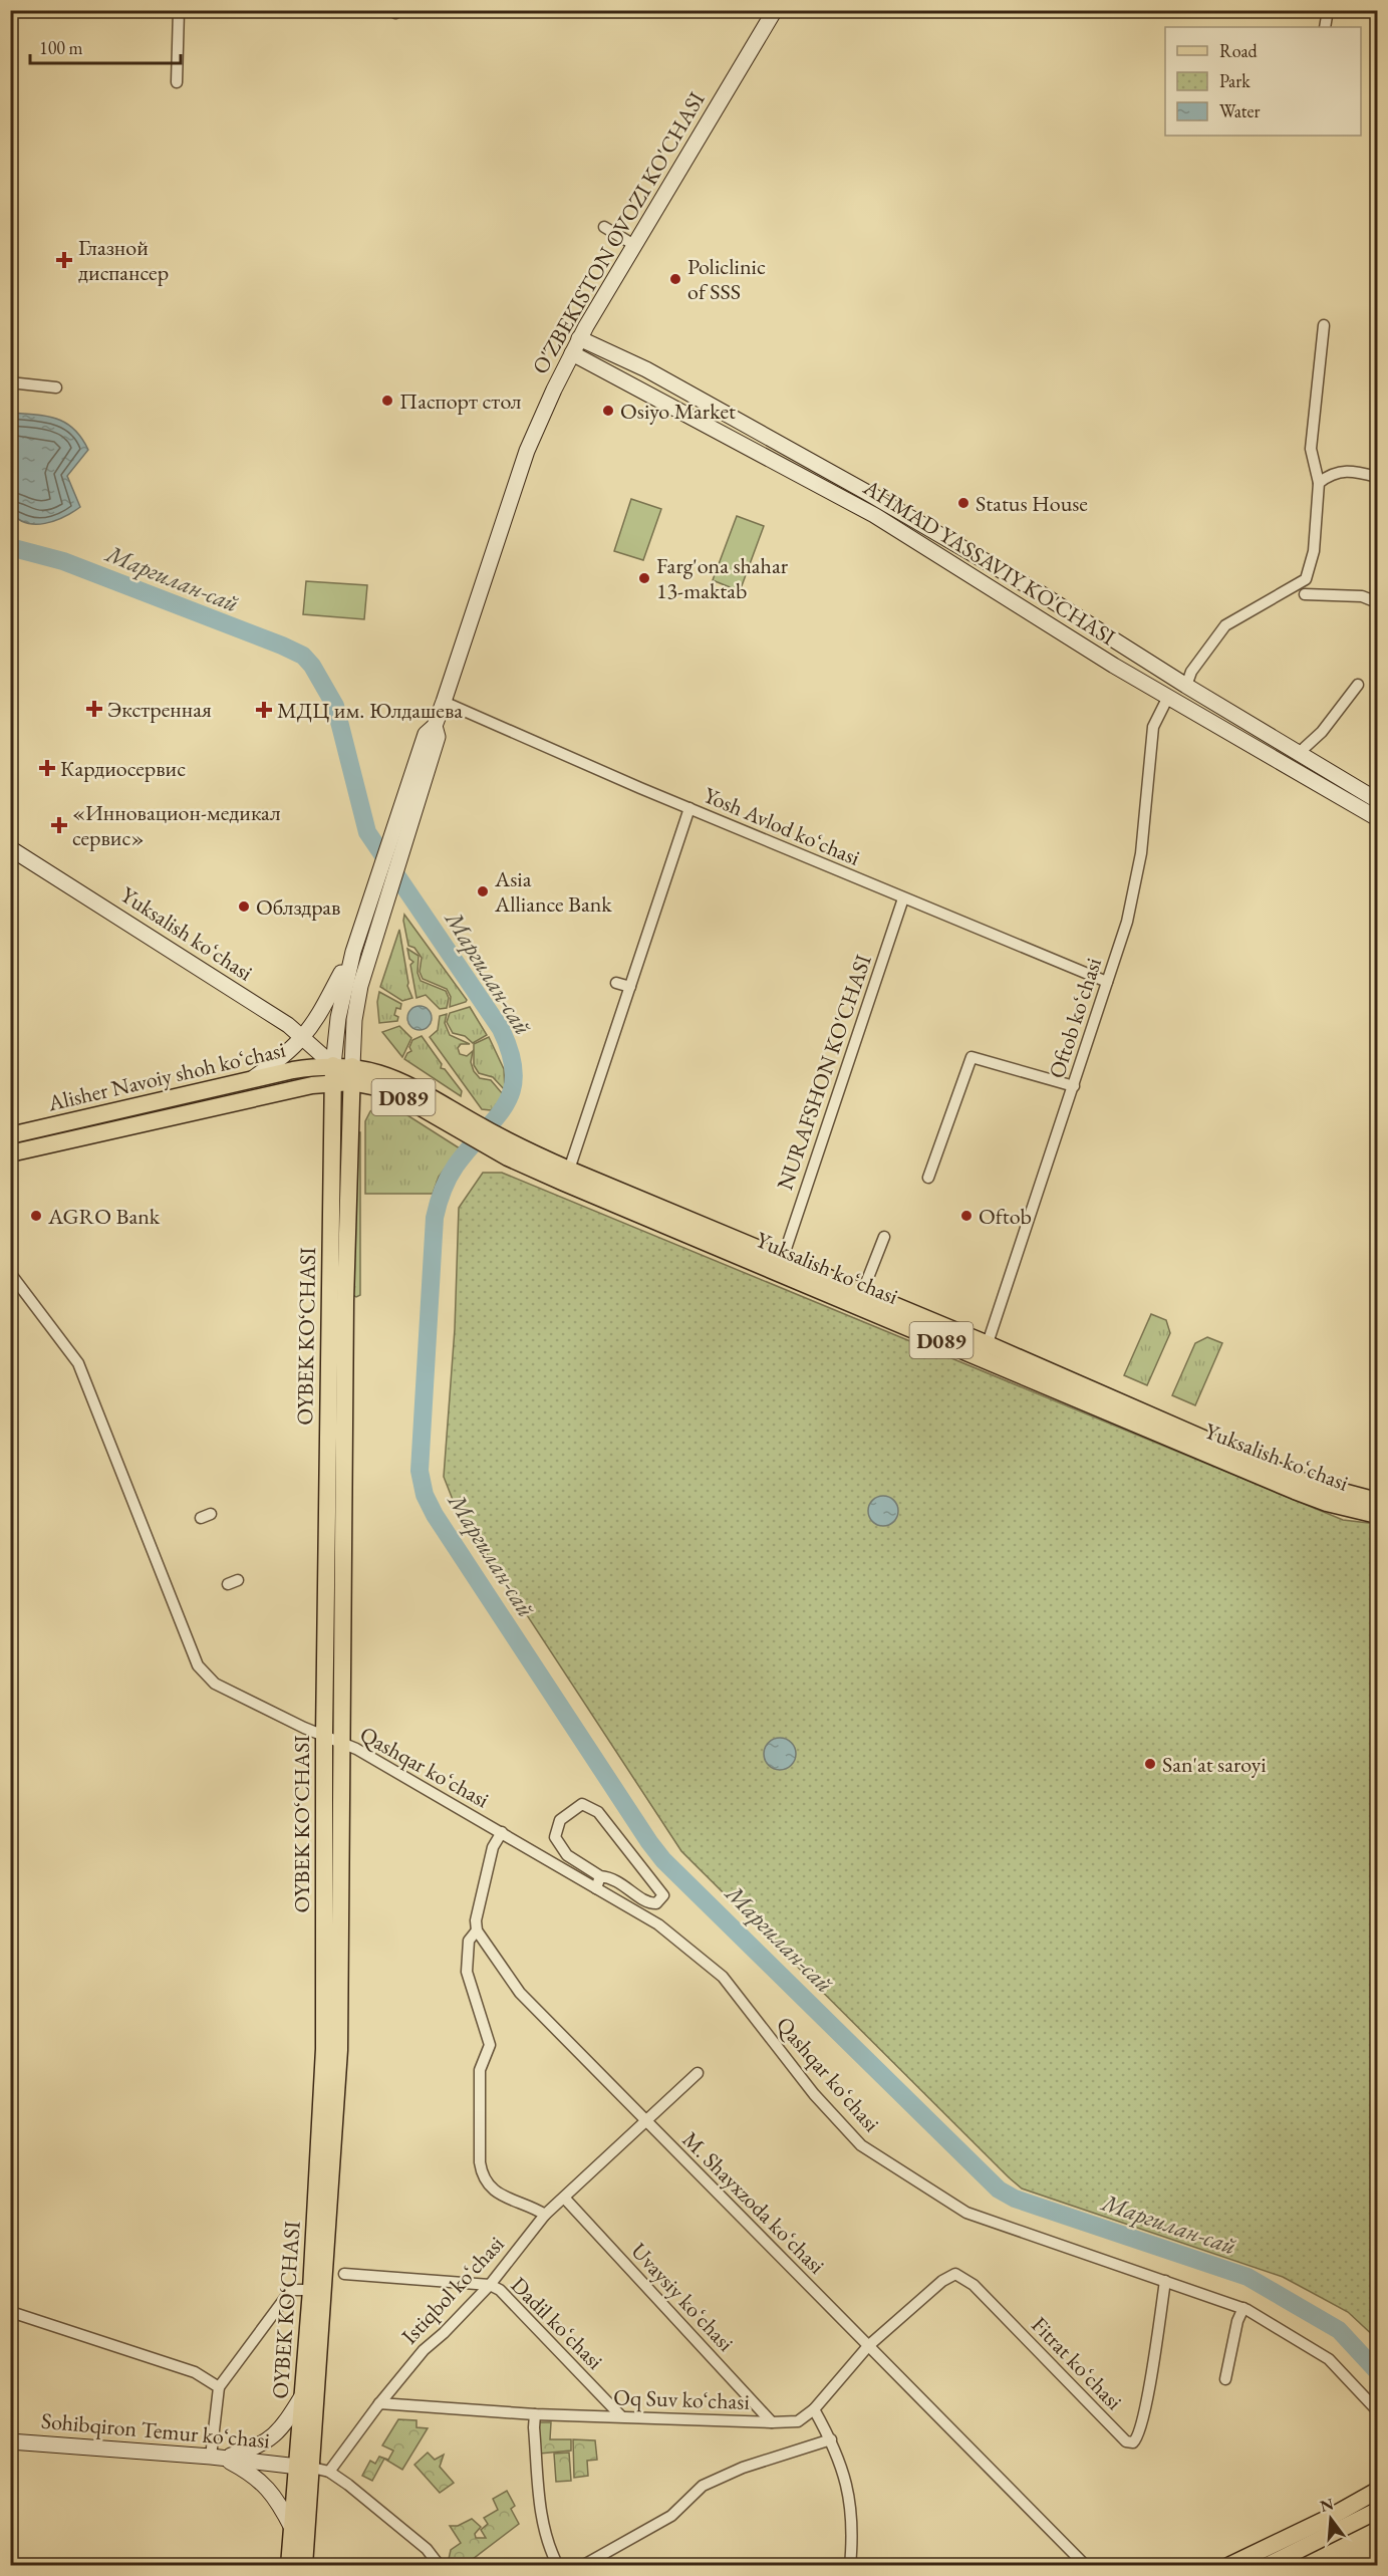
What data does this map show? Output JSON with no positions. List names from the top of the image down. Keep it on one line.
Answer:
{"streets":{"main road":["O'ZBEKISTON OVOZI KO'CHASI","AHMAD YASSAVIY KO'CHASI","Yuksalish koʻchasi","Alisher Navoiy shoh koʻchasi","D089","OYBEK KO‘CHASI","Sohibqiron Temur koʻchasi"],"street":["Yosh Avlod koʻchasi","Oftob koʻchasi","NURAFSHON KO'CHASI","Qashqar koʻchasi","M. Shayxzoda koʻchasi","Istiqbol koʻchasi","Uvaysiy koʻchasi","Dadil koʻchasi","Fitrat koʻchasi","Oq Suv koʻchasi"]},"crossings":[["O'ZBEKISTON OVOZI KO'CHASI","AHMAD YASSAVIY KO'CHASI"],["O'ZBEKISTON OVOZI KO'CHASI","Yosh Avlod koʻchasi"],["O'ZBEKISTON OVOZI KO'CHASI","Yuksalish koʻchasi"],["O'ZBEKISTON OVOZI KO'CHASI","Alisher Navoiy shoh koʻchasi"],["O'ZBEKISTON OVOZI KO'CHASI","OYBEK KO‘CHASI"],["AHMAD YASSAVIY KO'CHASI","Oftob koʻchasi"],["Yosh Avlod koʻchasi","Oftob koʻchasi"],["Yosh Avlod koʻchasi","NURAFSHON KO'CHASI"],["Yuksalish koʻchasi","Oftob koʻchasi"],["Yuksalish koʻchasi","NURAFSHON KO'CHASI"],["Yuksalish koʻchasi","Alisher Navoiy shoh koʻchasi"],["Yuksalish koʻchasi","OYBEK KO‘CHASI"],["Alisher Navoiy shoh koʻchasi","OYBEK KO‘CHASI"],["OYBEK KO‘CHASI","Qashqar koʻchasi"],["OYBEK KO‘CHASI","Sohibqiron Temur koʻchasi"],["Qashqar koʻchasi","Fitrat koʻchasi"],["M. Shayxzoda koʻchasi","Istiqbol koʻchasi"],["M. Shayxzoda koʻchasi","Fitrat koʻchasi"],["Istiqbol koʻchasi","Uvaysiy koʻchasi"],["Istiqbol koʻchasi","Dadil koʻchasi"],["Istiqbol koʻchasi","Oq Suv koʻchasi"],["Uvaysiy koʻchasi","Oq Suv koʻchasi"],["Dadil koʻchasi","Oq Suv koʻchasi"]],"water":["Маргилан-сай"],"places":{"health":["Глазной диспансер","Экстренная","МДЦ им. Юлдашева","Кардиосервис","«Инновацион-медикал сервис»"],"other":["Policlinic of SSS","Паспорт стол","Osiyo Market","Status House","Farg'ona shahar 13-maktab","Asia Alliance Bank","Облздрав","AGRO Bank","Oftob","San'at saroyi"]},"legend":["Road","Park","Water"],"scale_bar":"100 m","north":"top"}
